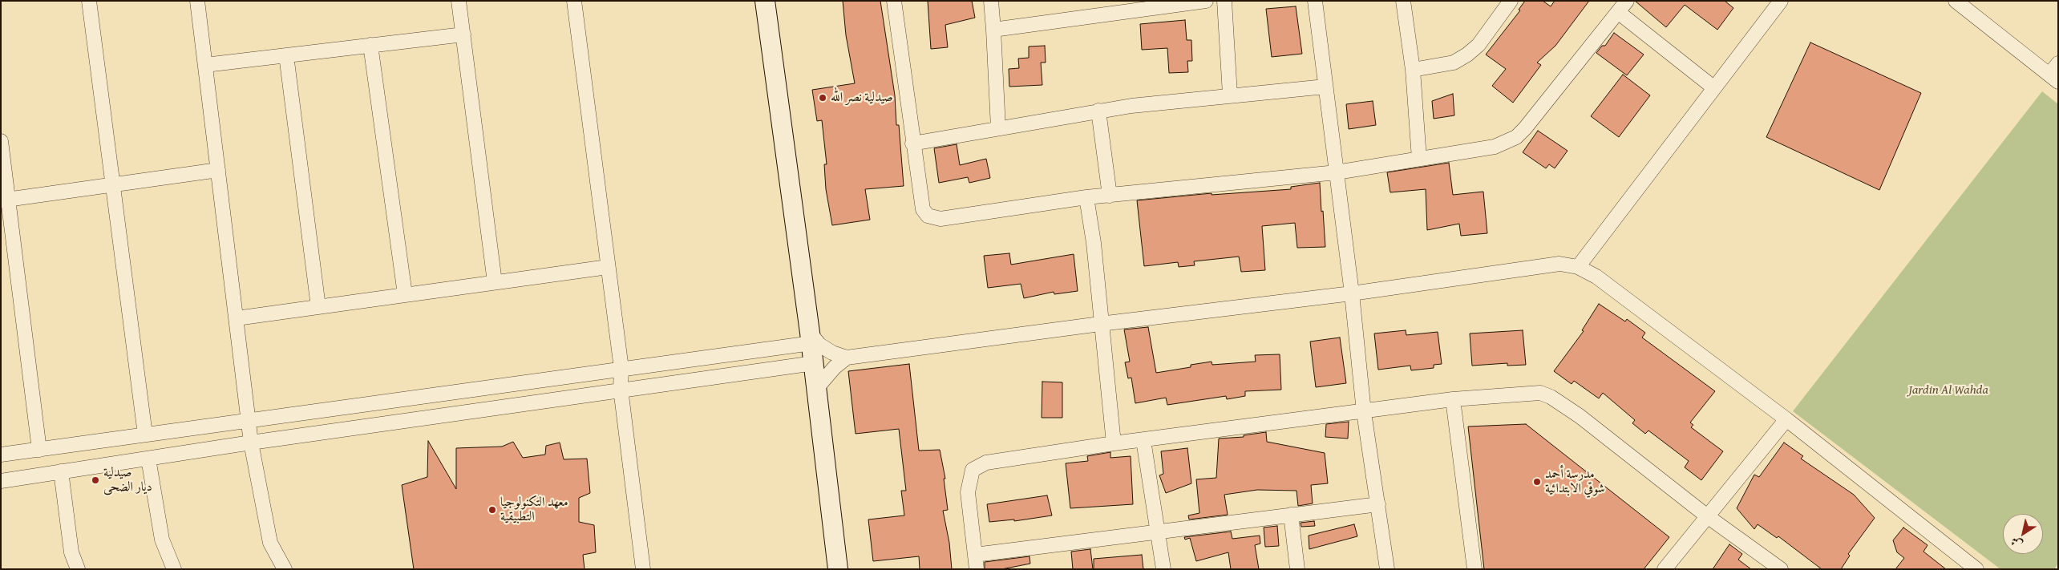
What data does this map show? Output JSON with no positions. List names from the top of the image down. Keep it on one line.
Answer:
{"parks":["Jardin Al Wahda"],"places":["صيدلية نصر الله","صيدلية ديار الضحى","مدرسة أحمد شوقي الابتدائية","معهد التكنولوجيا التطبيقية"],"north":"bottom left"}
